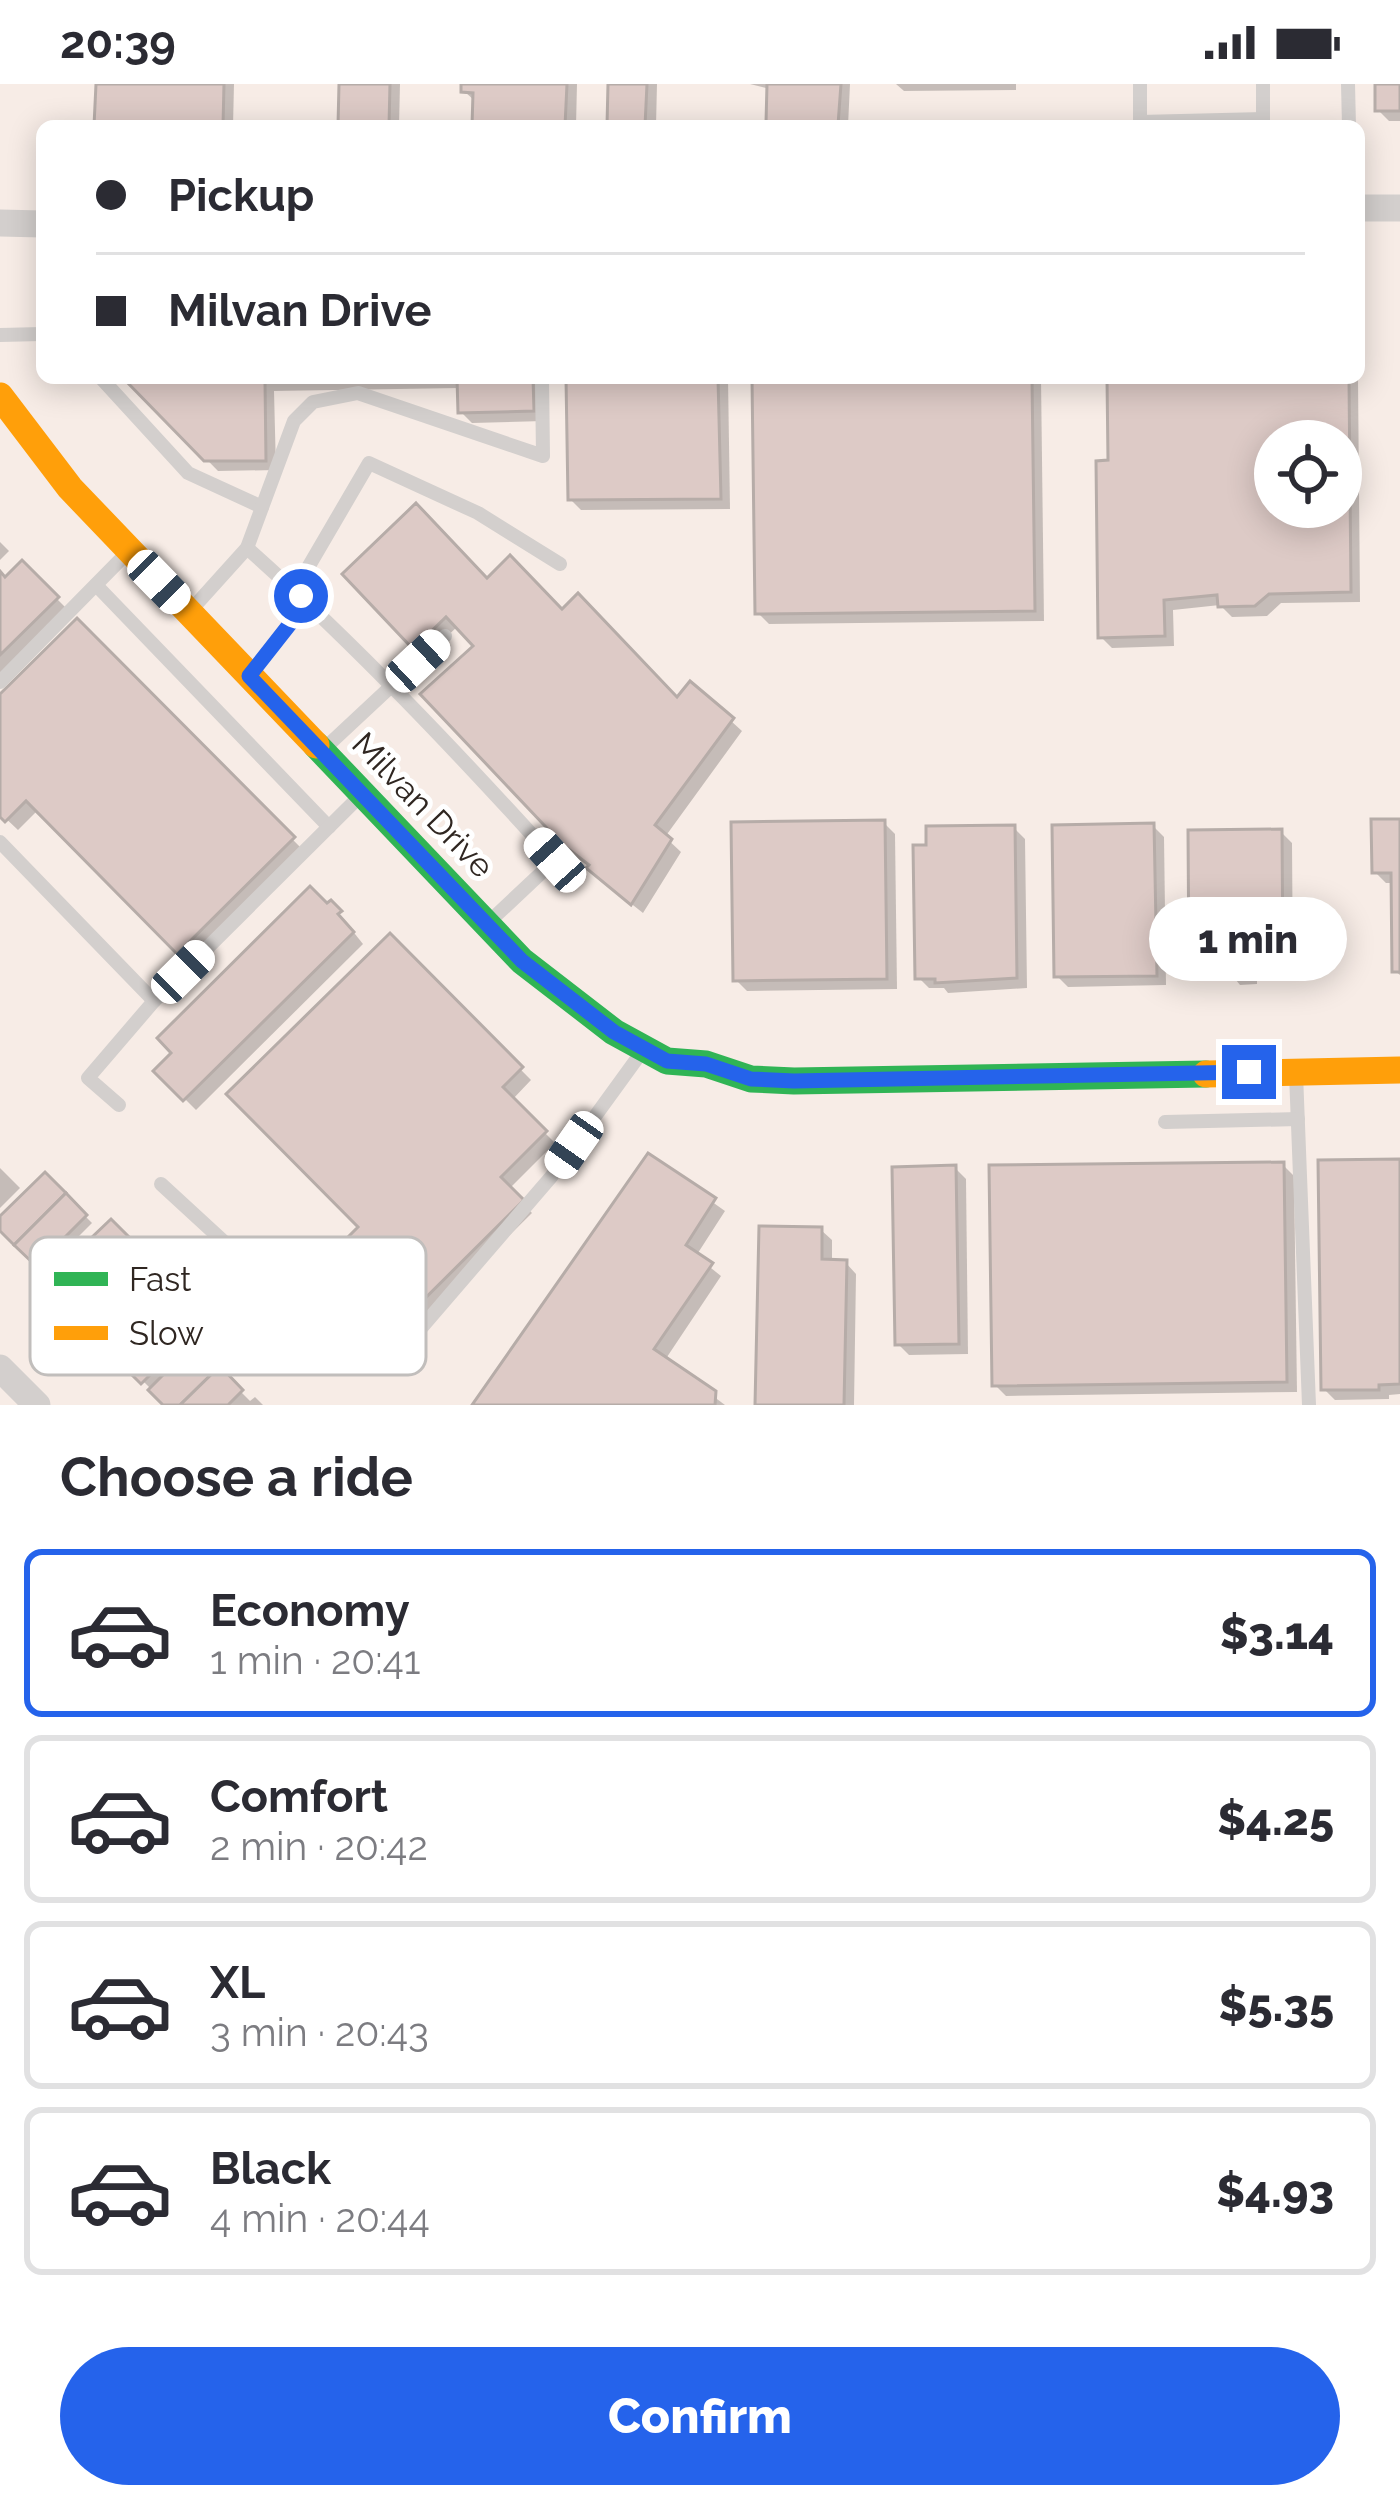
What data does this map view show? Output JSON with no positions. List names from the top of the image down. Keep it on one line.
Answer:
{"streets":{"street":["Milvan Drive"]},"legend":["Fast","Slow"],"page":{"status":"20:39","banner":["Pickup","Milvan Drive"],"bubble":"1 min","heading":"Choose a ride","list":[{"name":"Economy","note":"1 min · 20:41","value":"$3.14"},{"name":"Comfort","note":"2 min · 20:42","value":"$4.25"},{"name":"XL","note":"3 min · 20:43","value":"$5.35"},{"name":"Black","note":"4 min · 20:44","value":"$4.93"}],"buttons":"Confirm"}}
